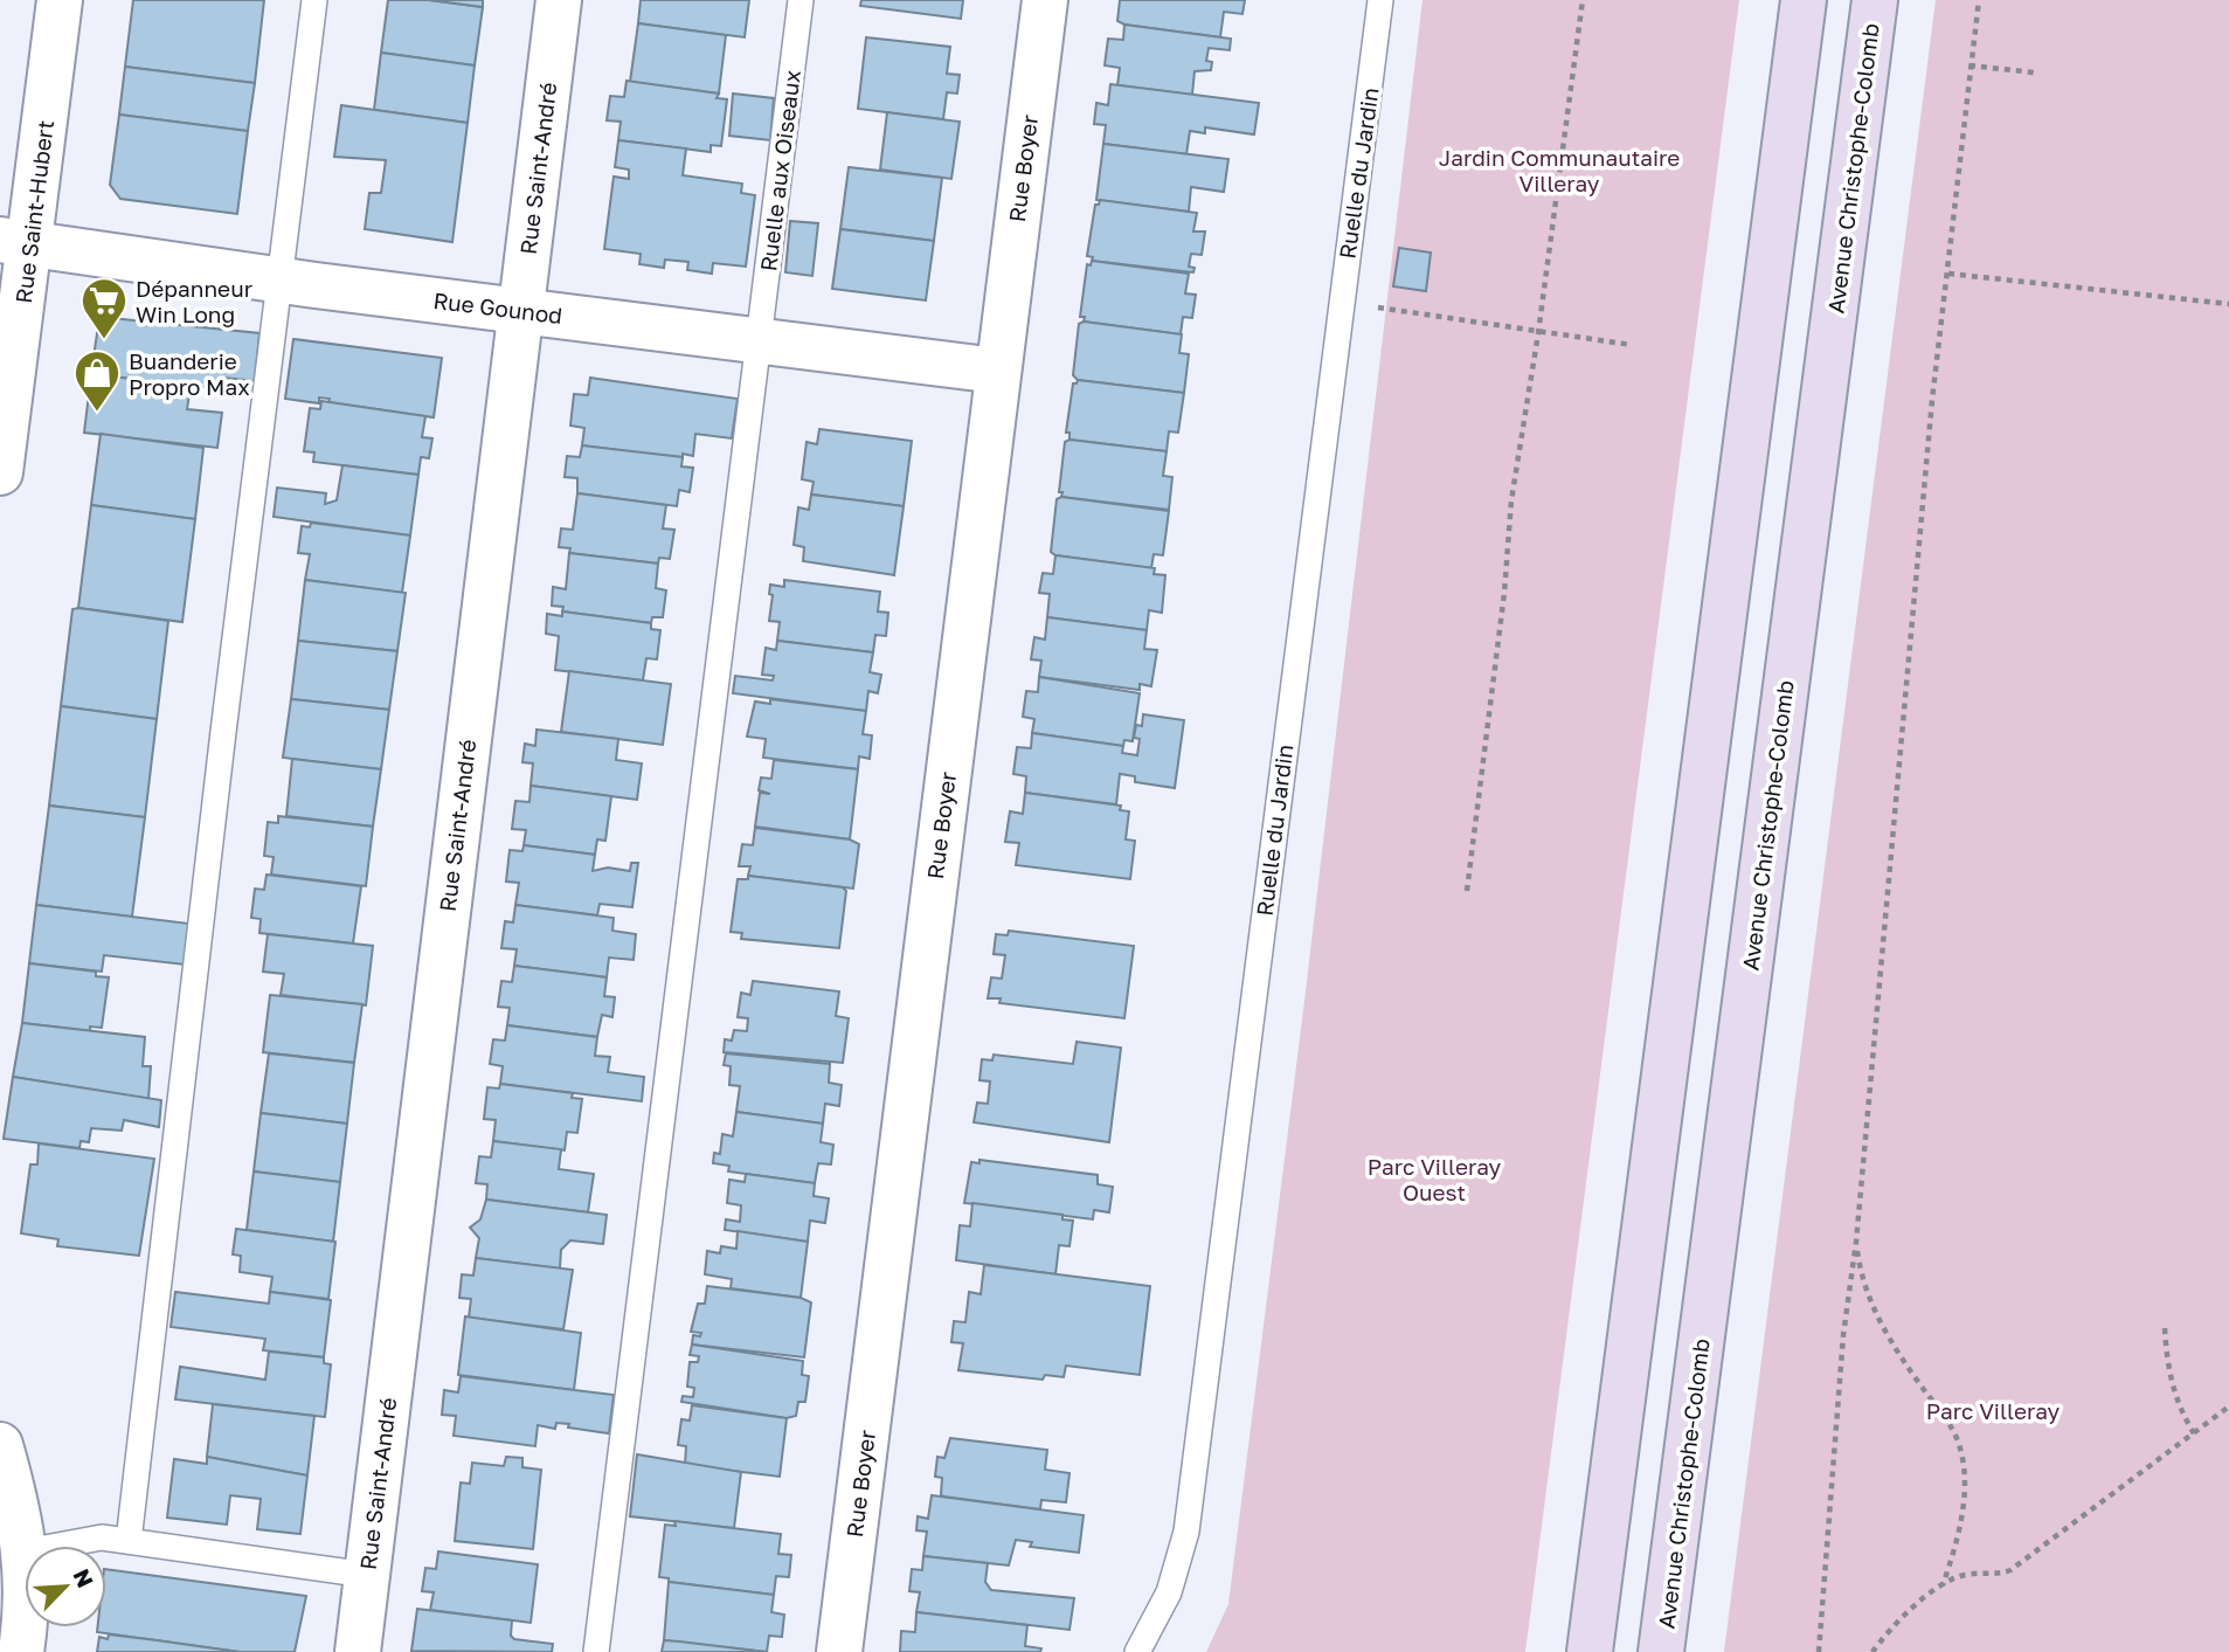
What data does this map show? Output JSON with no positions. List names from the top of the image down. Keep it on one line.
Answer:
{"streets":{"main road":["Avenue Christophe-Colomb"],"street":["Rue Saint-André","Rue Boyer","Rue Saint-Hubert","Rue Gounod"],"lane":["Ruelle aux Oiseaux","Ruelle du Jardin"]},"crossings":[["Rue Saint-André","Rue Gounod"],["Rue Boyer","Rue Gounod"],["Ruelle aux Oiseaux","Rue Gounod"],["Rue Saint-Hubert","Rue Gounod"]],"parks":["Jardin Communautaire Villeray","Parc Villeray Ouest","Parc Villeray"],"places":{"supermarket":["Dépanneur Win Long"],"shop":["Buanderie Propro Max"]},"north":"top right"}
